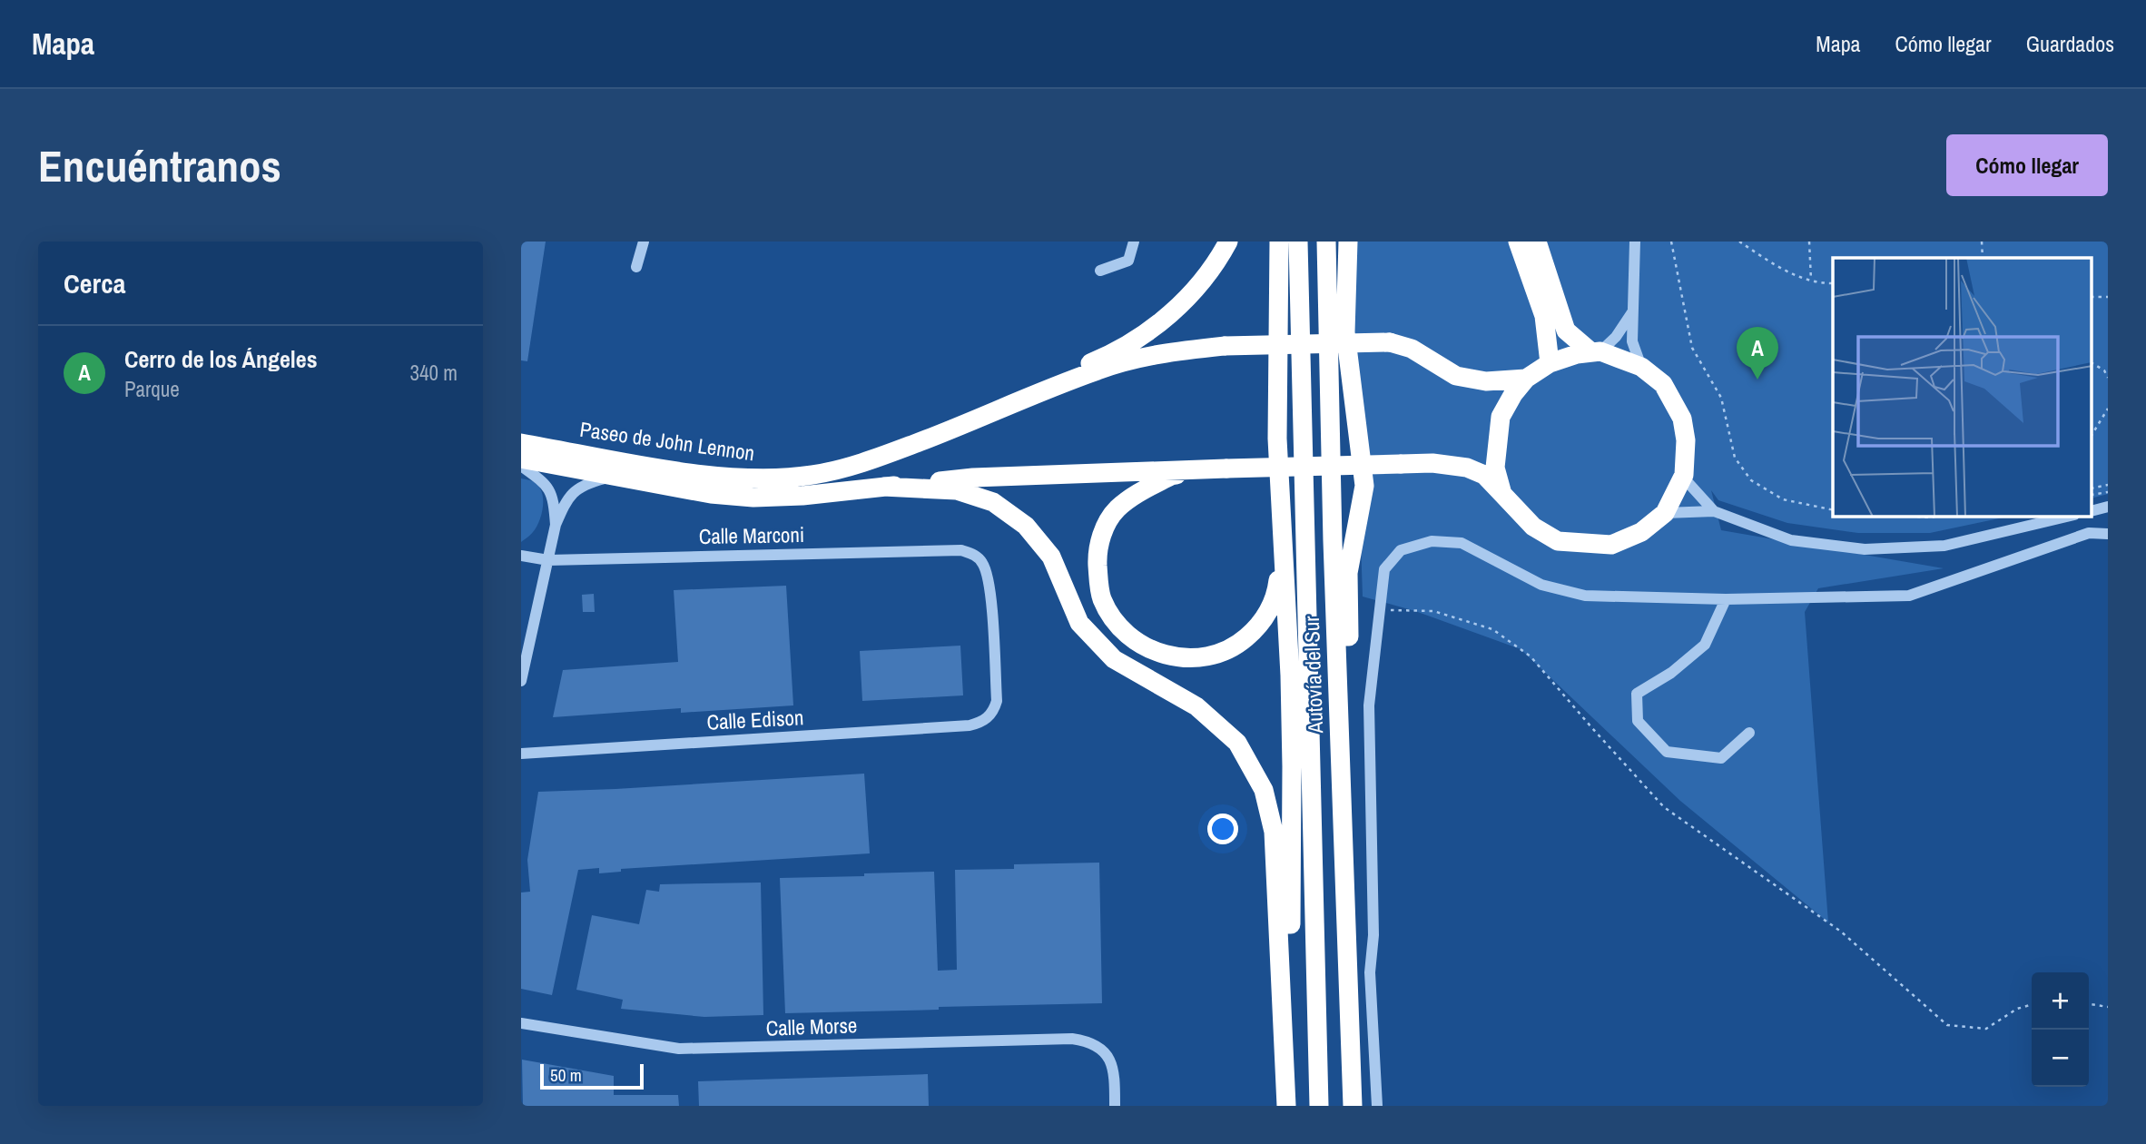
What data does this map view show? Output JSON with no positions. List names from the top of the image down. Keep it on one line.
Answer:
{"streets":{"highway":["Paseo de John Lennon","Autovía del Sur"],"street":["Calle Marconi","Calle Edison","Calle Morse"]},"crossings":[["Calle Marconi","Calle Edison"]],"scale_bar":"50 m","page":{"header":"Mapa","nav":["Mapa","Cómo llegar","Guardados"],"buttons":"Cómo llegar","title":"Encuéntranos","heading":"Cerca","list":[{"mark":"A","name":"Cerro de los Ángeles","note":"Parque","value":"340 m"}],"pins":"A","map_buttons":["+","−"],"scale":"50 m"}}
